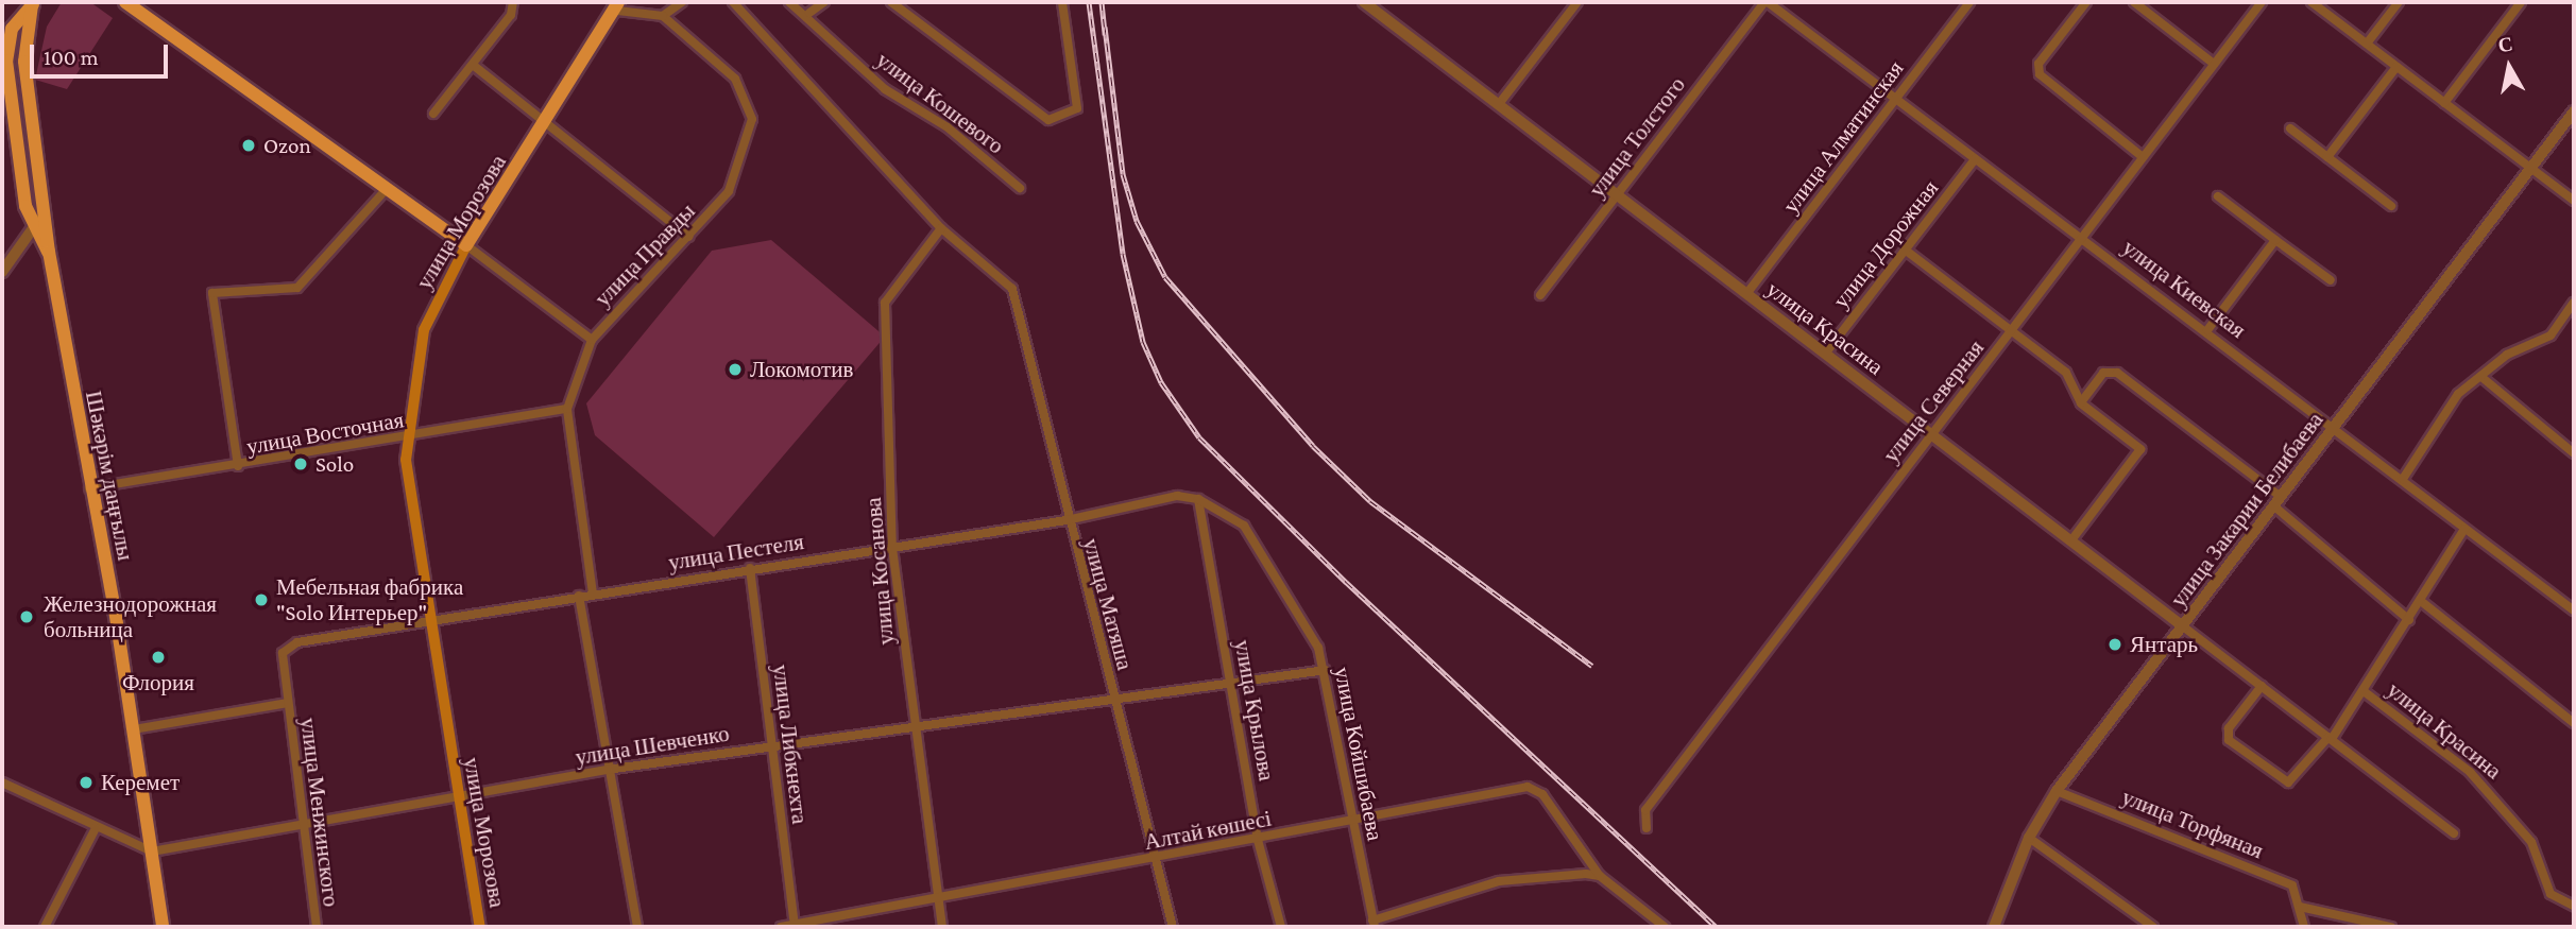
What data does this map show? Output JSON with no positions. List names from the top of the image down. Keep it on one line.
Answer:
{"streets":{"main road":["улица Морозова","Шәкәрім даңғылы"],"street":["улица Кошевого","улица Толстого","улица Алматинская","улица Дорожная","улица Правды","улица Киевская","улица Красина","улица Северная","улица Восточная","улица Закарии Белибаева","улица Пестеля","улица Косанова","улица Матяша","улица Крылова","улица Либкнехта","улица Шевченко","улица Койшибаева","улица Менжинского","улица Торфяная","Алтай көшесі"]},"crossings":[["улица Толстого","улица Киевская"],["улица Толстого","улица Красина"],["улица Алматинская","улица Киевская"],["улица Алматинская","улица Красина"],["улица Морозова","улица Восточная"],["улица Морозова","улица Пестеля"],["улица Морозова","улица Шевченко"],["улица Дорожная","улица Киевская"],["улица Дорожная","улица Красина"],["улица Правды","улица Восточная"],["улица Правды","улица Пестеля"],["улица Киевская","улица Красина"],["улица Киевская","улица Северная"],["улица Киевская","улица Закарии Белибаева"],["улица Красина","улица Северная"],["улица Красина","улица Закарии Белибаева"],["улица Восточная","Шәкәрім даңғылы"],["Шәкәрім даңғылы","улица Шевченко"],["Шәкәрім даңғылы","улица Менжинского"],["улица Закарии Белибаева","улица Торфяная"],["улица Пестеля","улица Косанова"],["улица Пестеля","улица Матяша"],["улица Пестеля","улица Крылова"],["улица Пестеля","улица Либкнехта"],["улица Пестеля","улица Койшибаева"],["улица Пестеля","улица Менжинского"],["улица Косанова","улица Матяша"],["улица Косанова","улица Шевченко"],["улица Косанова","Алтай көшесі"],["улица Матяша","улица Шевченко"],["улица Матяша","Алтай көшесі"],["улица Крылова","улица Шевченко"],["улица Крылова","улица Койшибаева"],["улица Крылова","Алтай көшесі"],["улица Либкнехта","улица Шевченко"],["улица Либкнехта","Алтай көшесі"],["улица Шевченко","улица Койшибаева"],["улица Шевченко","улица Менжинского"],["улица Койшибаева","Алтай көшесі"]],"places":["Ozon","Локомотив","Solo","Мебельная фабрика \"Solo Интерьер\"","Железнодорожная больница","Янтарь","Флория","Керемет"],"scale_bar":"100 m","north":"top"}
